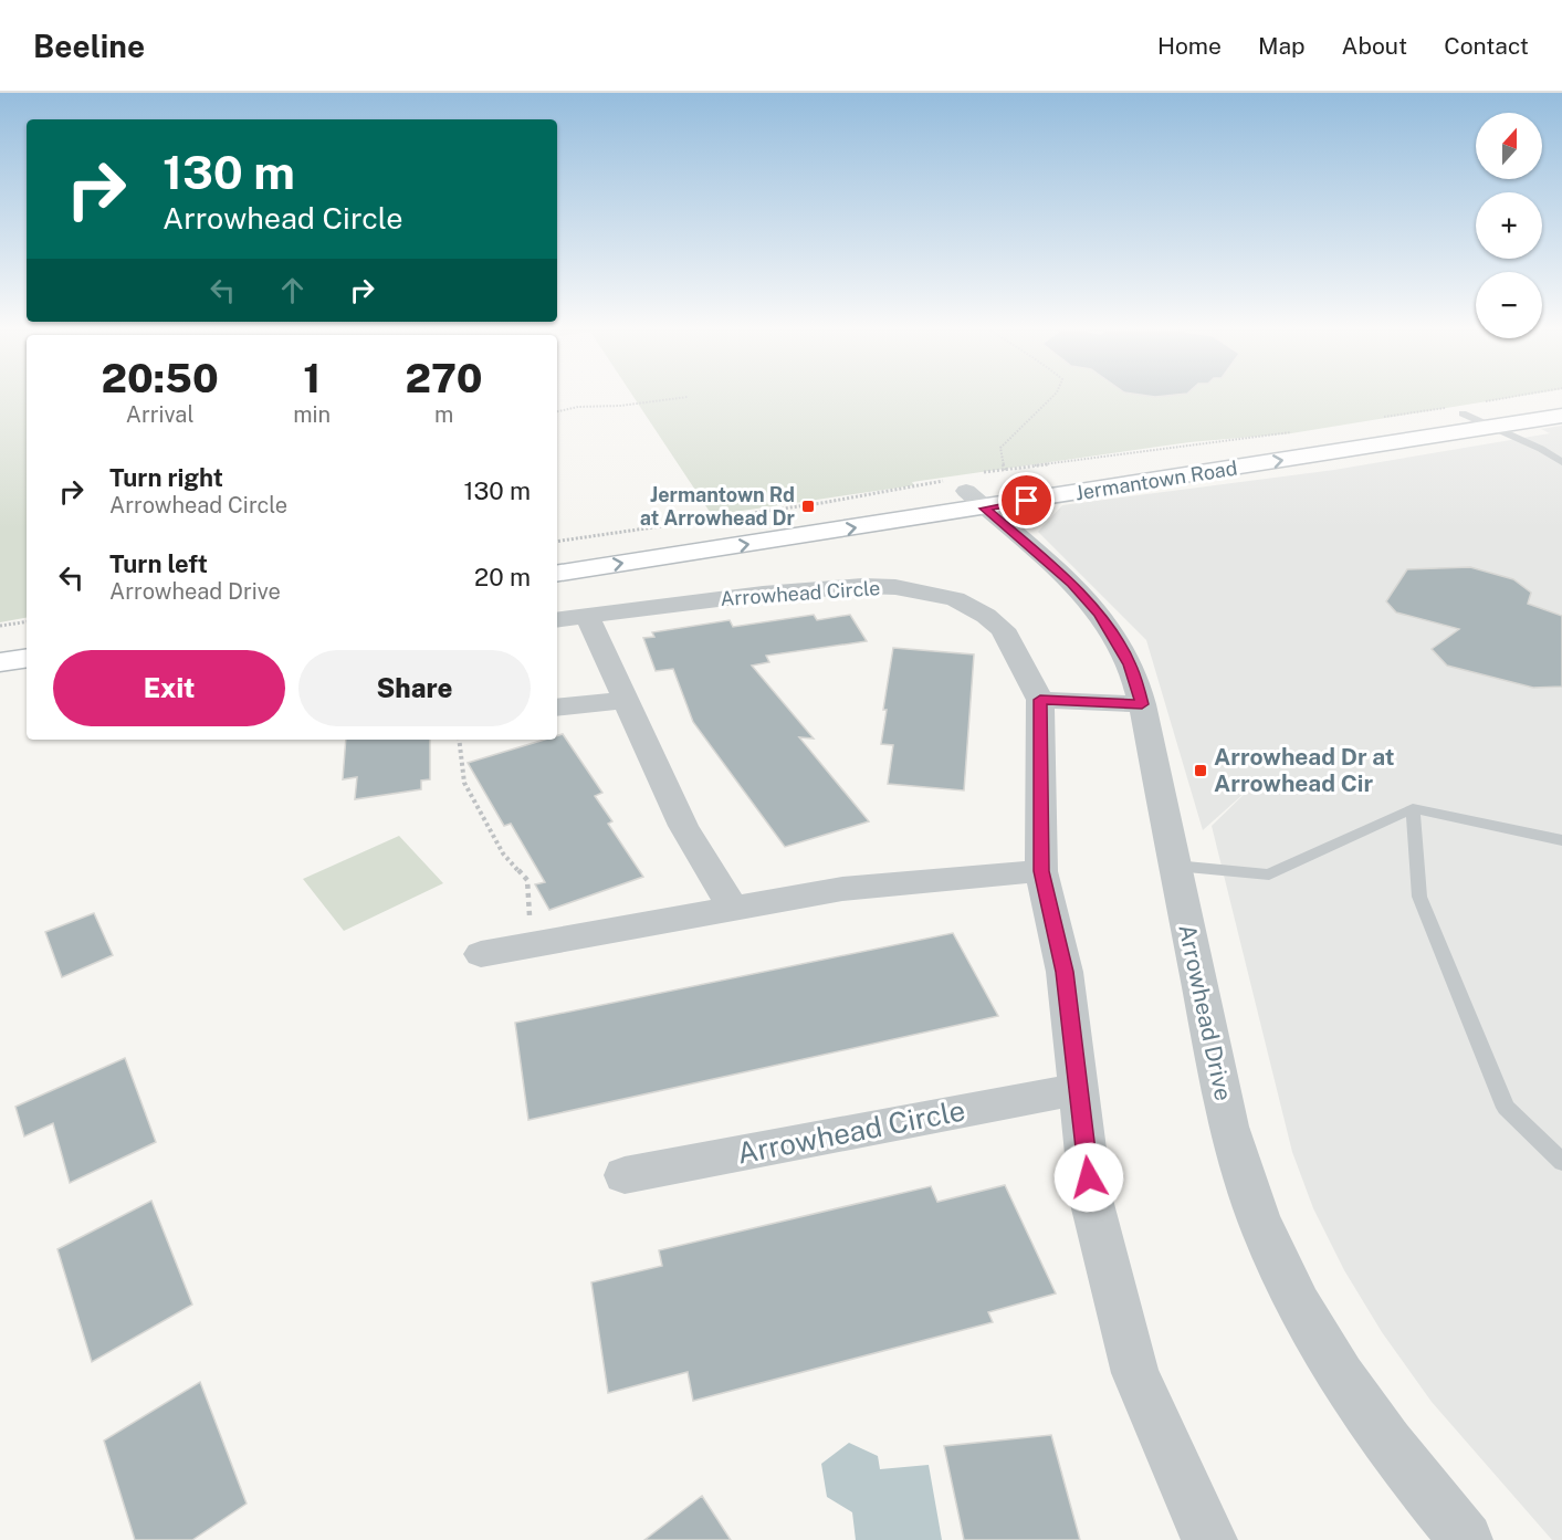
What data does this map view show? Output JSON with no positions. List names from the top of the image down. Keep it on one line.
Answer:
{"streets":{"main road":["Jermantown Road"],"street":["Arrowhead Circle","Arrowhead Drive"]},"crossings":[["Jermantown Road","Arrowhead Drive"]],"places":{"transit":["Jermantown Rd at Arrowhead Dr","Arrowhead Dr at Arrowhead Cir"]},"north":"top","page":{"header":"Beeline","nav":["Home","Map","About","Contact"],"map_buttons":["+","−"],"turn":["130 m","Arrowhead Circle"],"eta":["20:50","Arrival","1","min","270","m"],"list":[{"name":"Turn right","note":"Arrowhead Circle","value":"130 m"},{"name":"Turn left","note":"Arrowhead Drive","value":"20 m"}],"buttons":["Exit","Share"]}}
